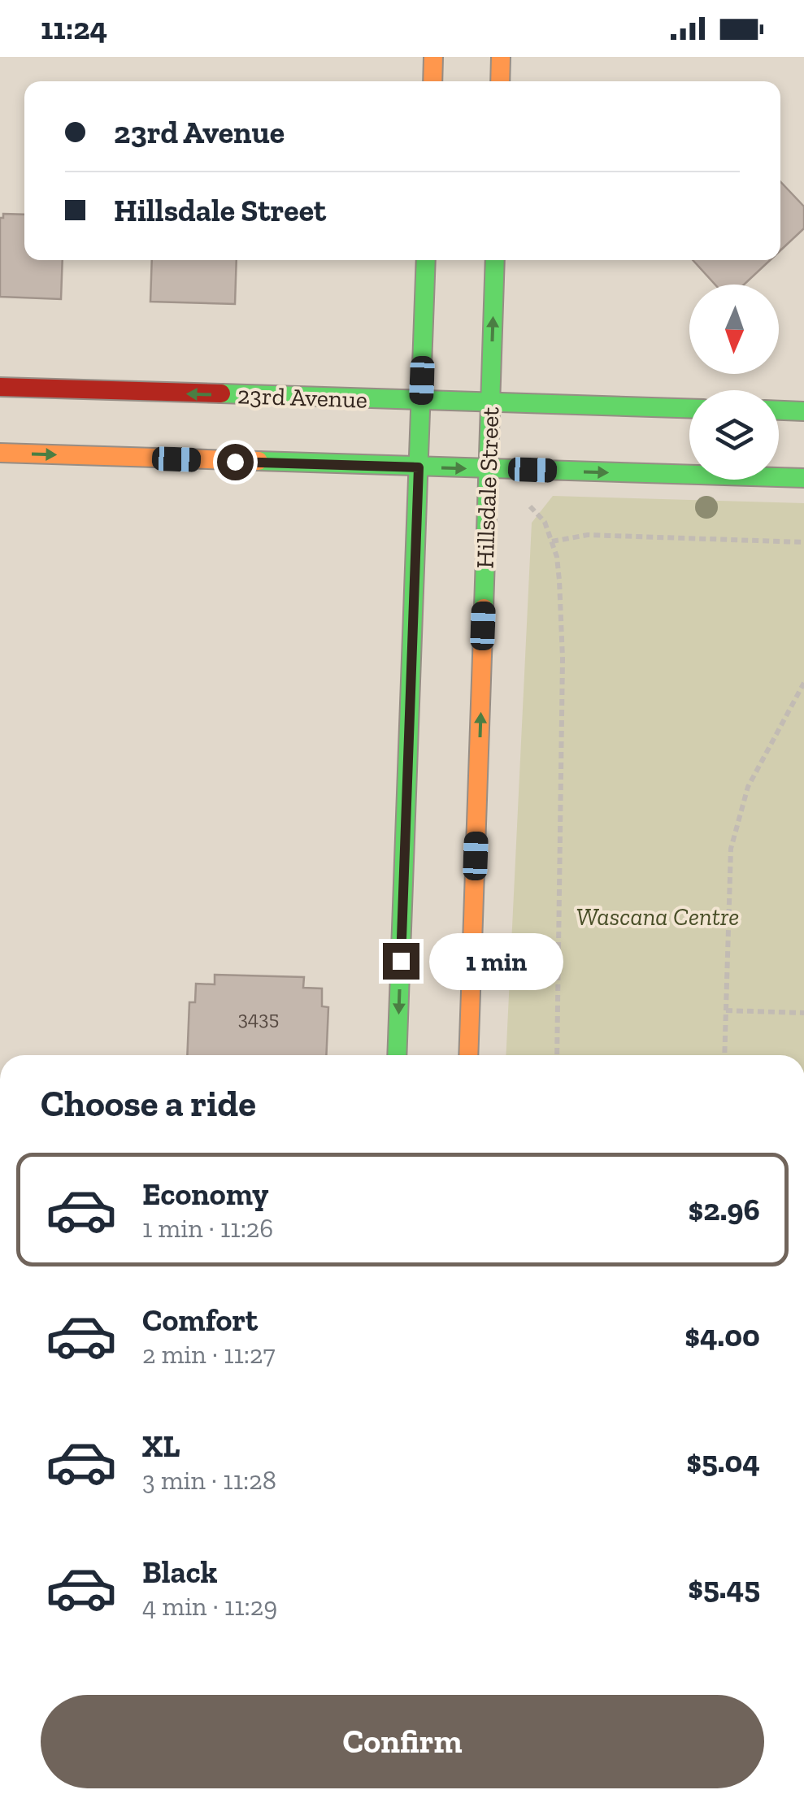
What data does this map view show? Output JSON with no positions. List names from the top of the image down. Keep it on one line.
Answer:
{"streets":{"street":["23rd Avenue","Hillsdale Street"]},"crossings":[["23rd Avenue","Hillsdale Street"]],"parks":["Wascana Centre"],"house_numbers":["3435"],"north":"bottom","page":{"status":"11:24","banner":["23rd Avenue","Hillsdale Street"],"bubble":"1 min","heading":"Choose a ride","list":[{"name":"Economy","note":"1 min · 11:26","value":"$2.96"},{"name":"Comfort","note":"2 min · 11:27","value":"$4.00"},{"name":"XL","note":"3 min · 11:28","value":"$5.04"},{"name":"Black","note":"4 min · 11:29","value":"$5.45"}],"buttons":"Confirm"}}
